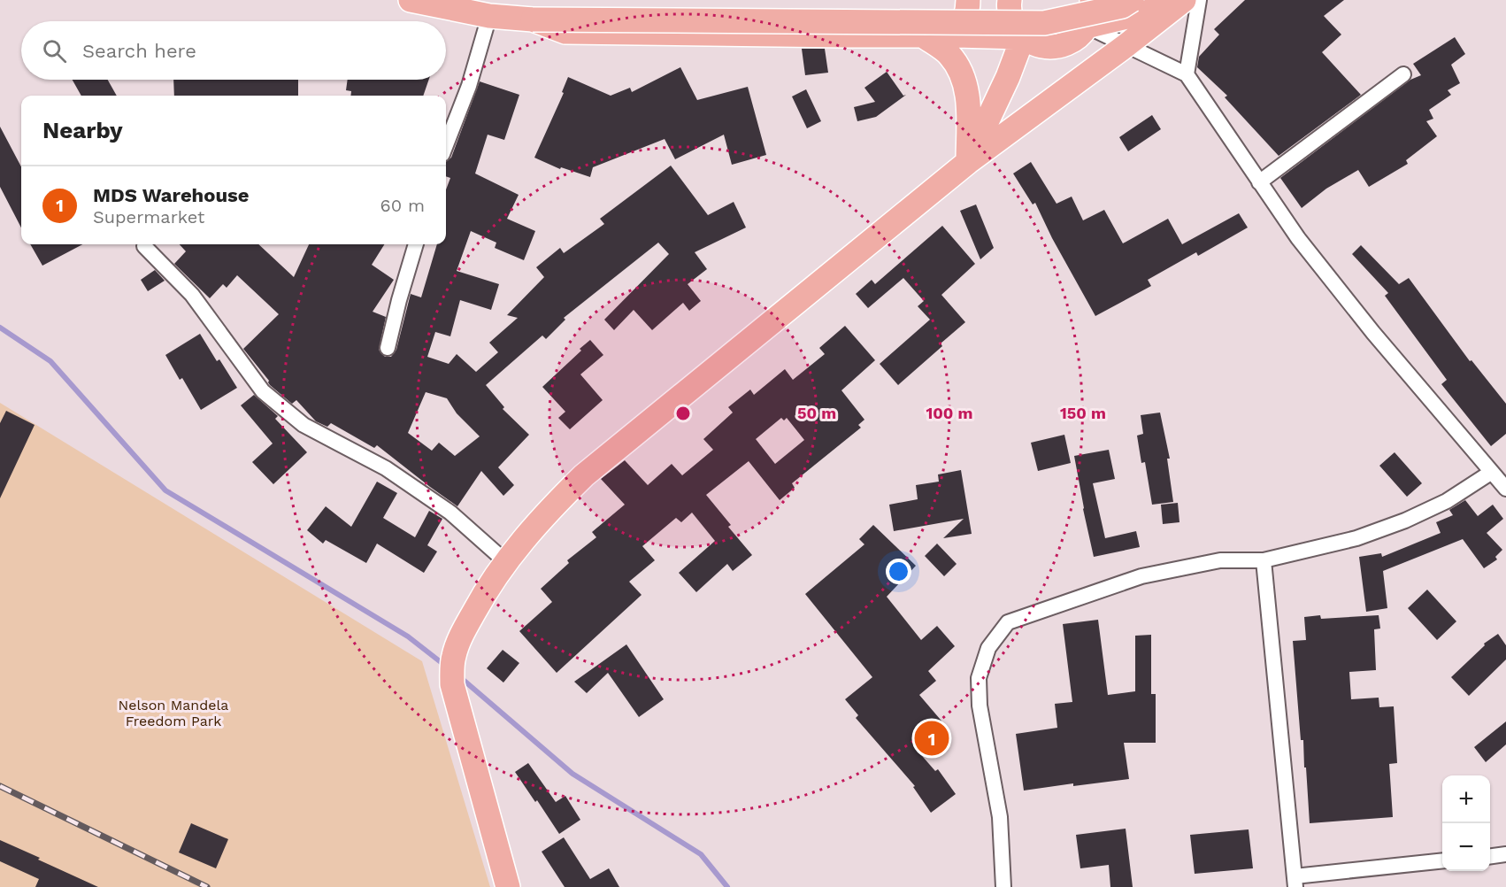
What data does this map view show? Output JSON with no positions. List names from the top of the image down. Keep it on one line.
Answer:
{"parks":["Nelson Mandela Freedom Park"],"page":{"search":"Search here","heading":"Nearby","list":[{"mark":"1","name":"MDS Warehouse","note":"Supermarket","value":"60 m"}],"pins":"1","map_buttons":["+","−"]},"rings":["50 m","100 m","150 m"]}
